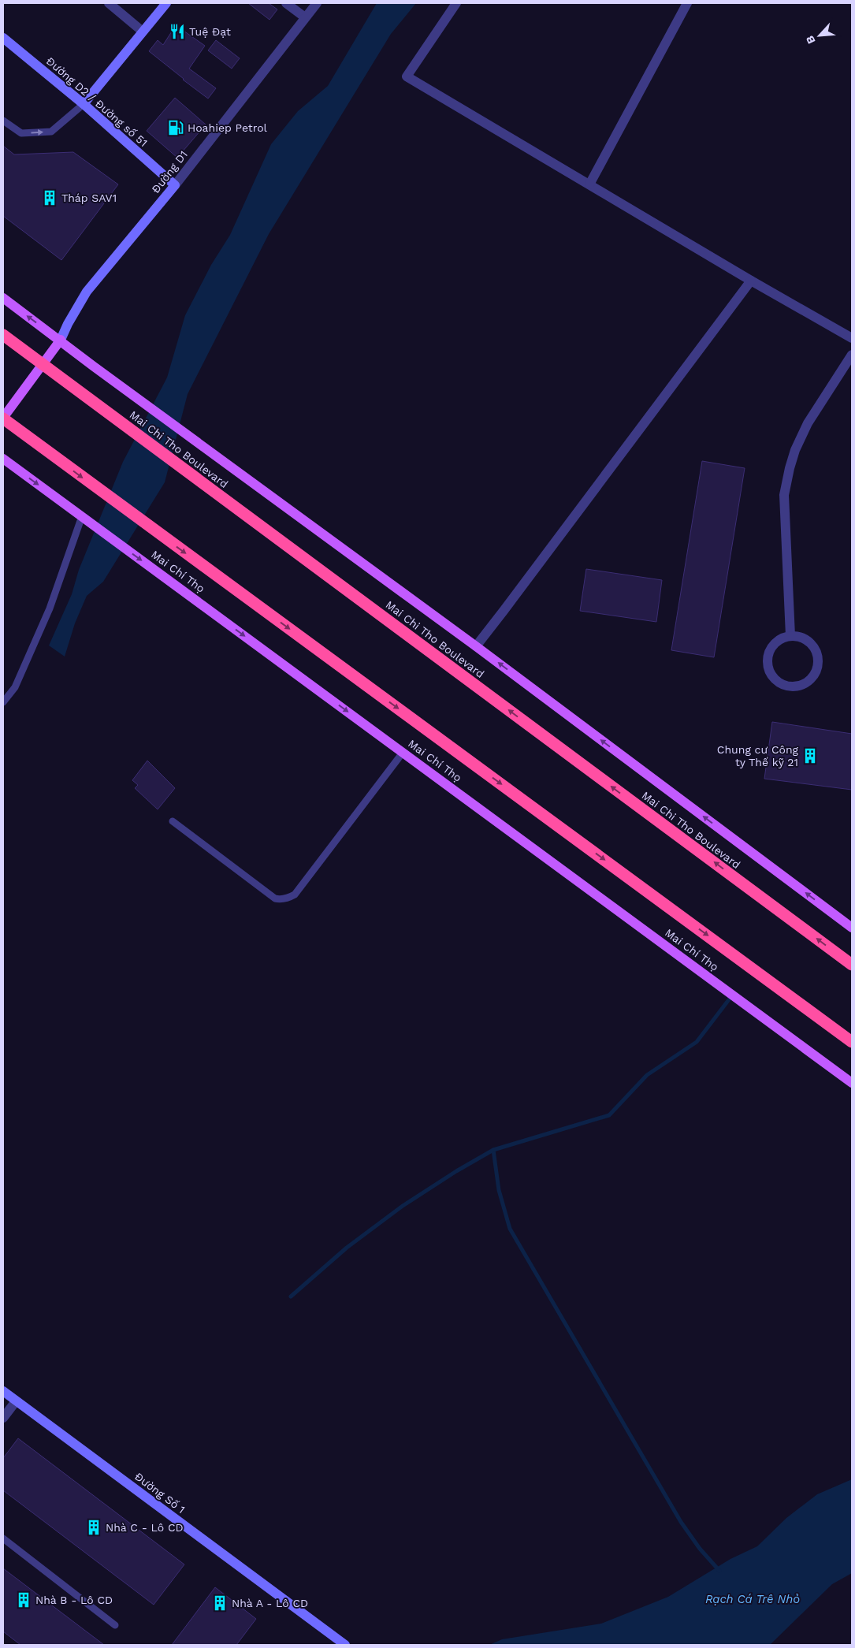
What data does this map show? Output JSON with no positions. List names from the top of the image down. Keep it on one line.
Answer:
{"streets":{"highway":["Mai Chi Tho Boulevard"],"main road":["Mai Chí Thọ"],"street":["Đường D2 / Đường số 51","Đường D1","Đường Số 1"]},"crossings":[["Đường D2 / Đường số 51","Đường D1"],["Đường D1","Mai Chi Tho Boulevard"]],"one_way":["Mai Chí Thọ"],"water":["Rạch Cá Trê Nhỏ"],"places":{"restaurant":["Tuệ Đạt"],"fuel station":["Hoahiep Petrol"],"building":["Tháp SAV1","Chung cư Công ty Thế kỹ 21","Nhà C - Lô CD","Nhà B - Lô CD","Nhà A - Lô CD"]},"north":"bottom left"}
